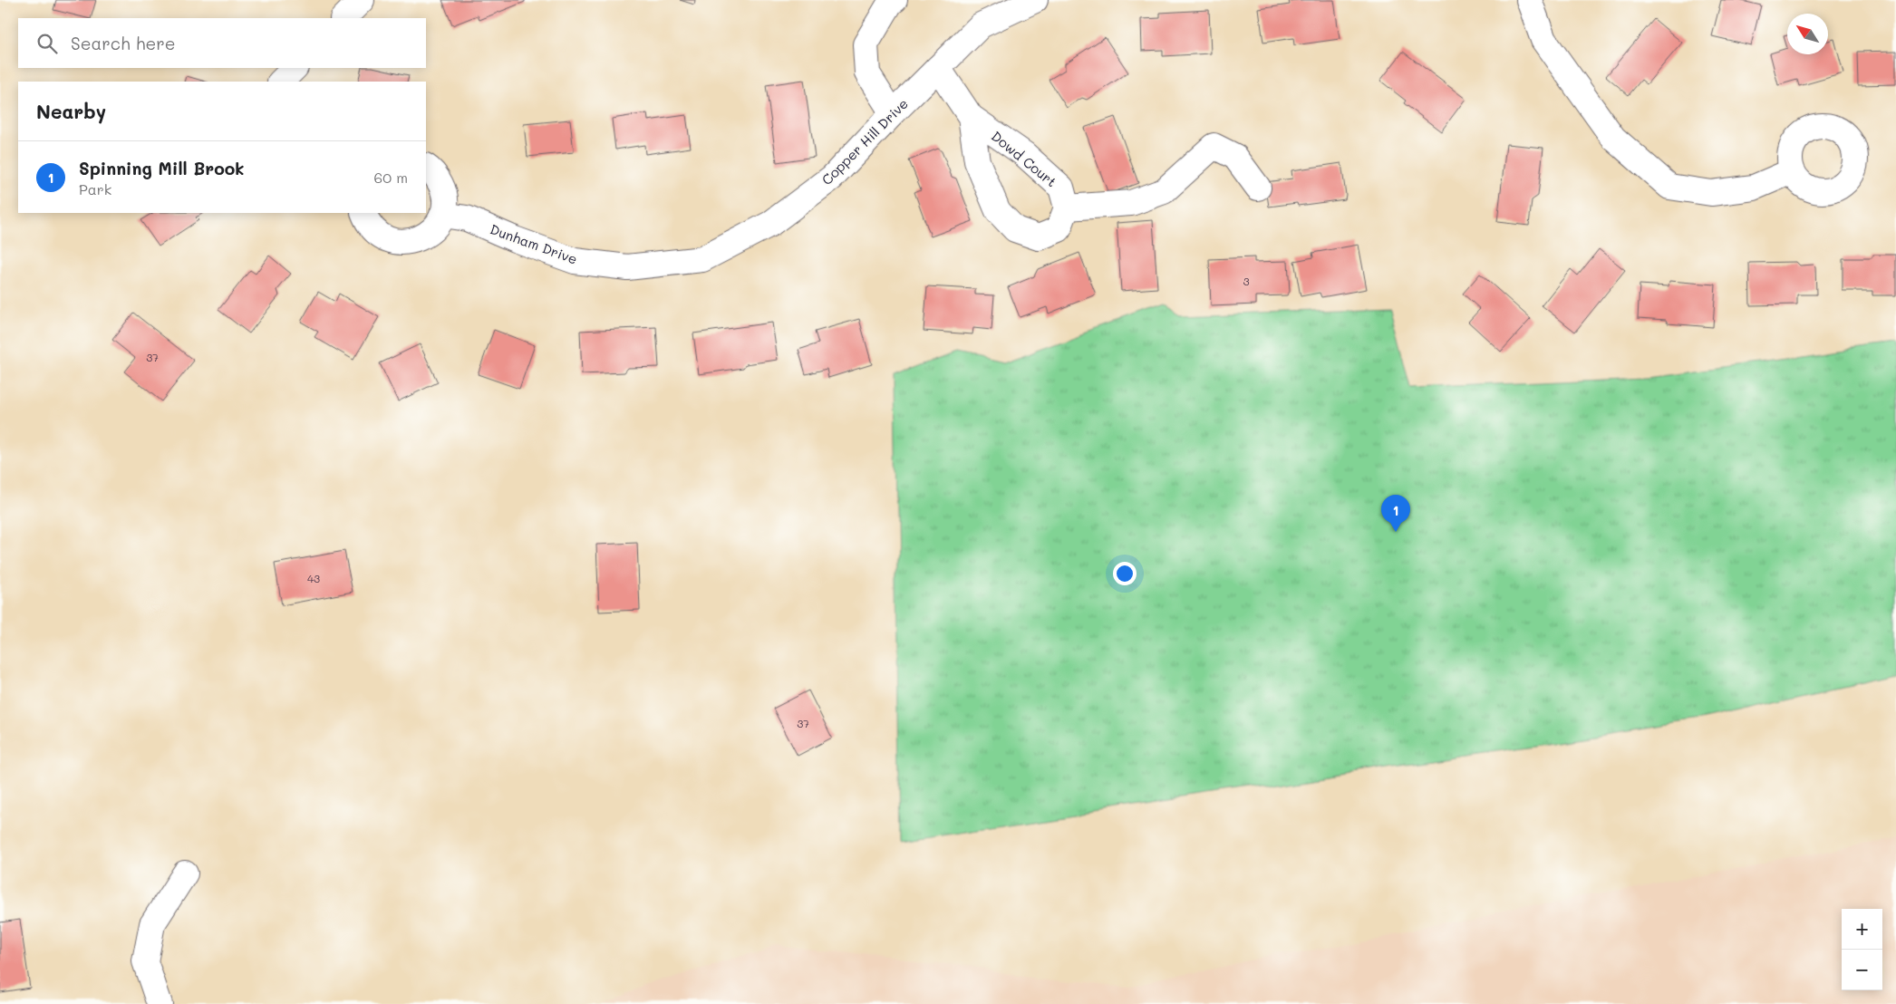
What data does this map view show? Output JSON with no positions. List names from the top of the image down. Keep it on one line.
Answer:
{"streets":{"street":["Copper Hill Drive","Dowd Court","Dunham Drive"]},"crossings":[["Copper Hill Drive","Dowd Court"],["Copper Hill Drive","Dunham Drive"]],"house_numbers":["3","37","43","37"],"north":"top left","page":{"search":"Search here","heading":"Nearby","list":[{"mark":"1","name":"Spinning Mill Brook","note":"Park","value":"60 m"}],"pins":"1","map_buttons":["+","−"]}}
